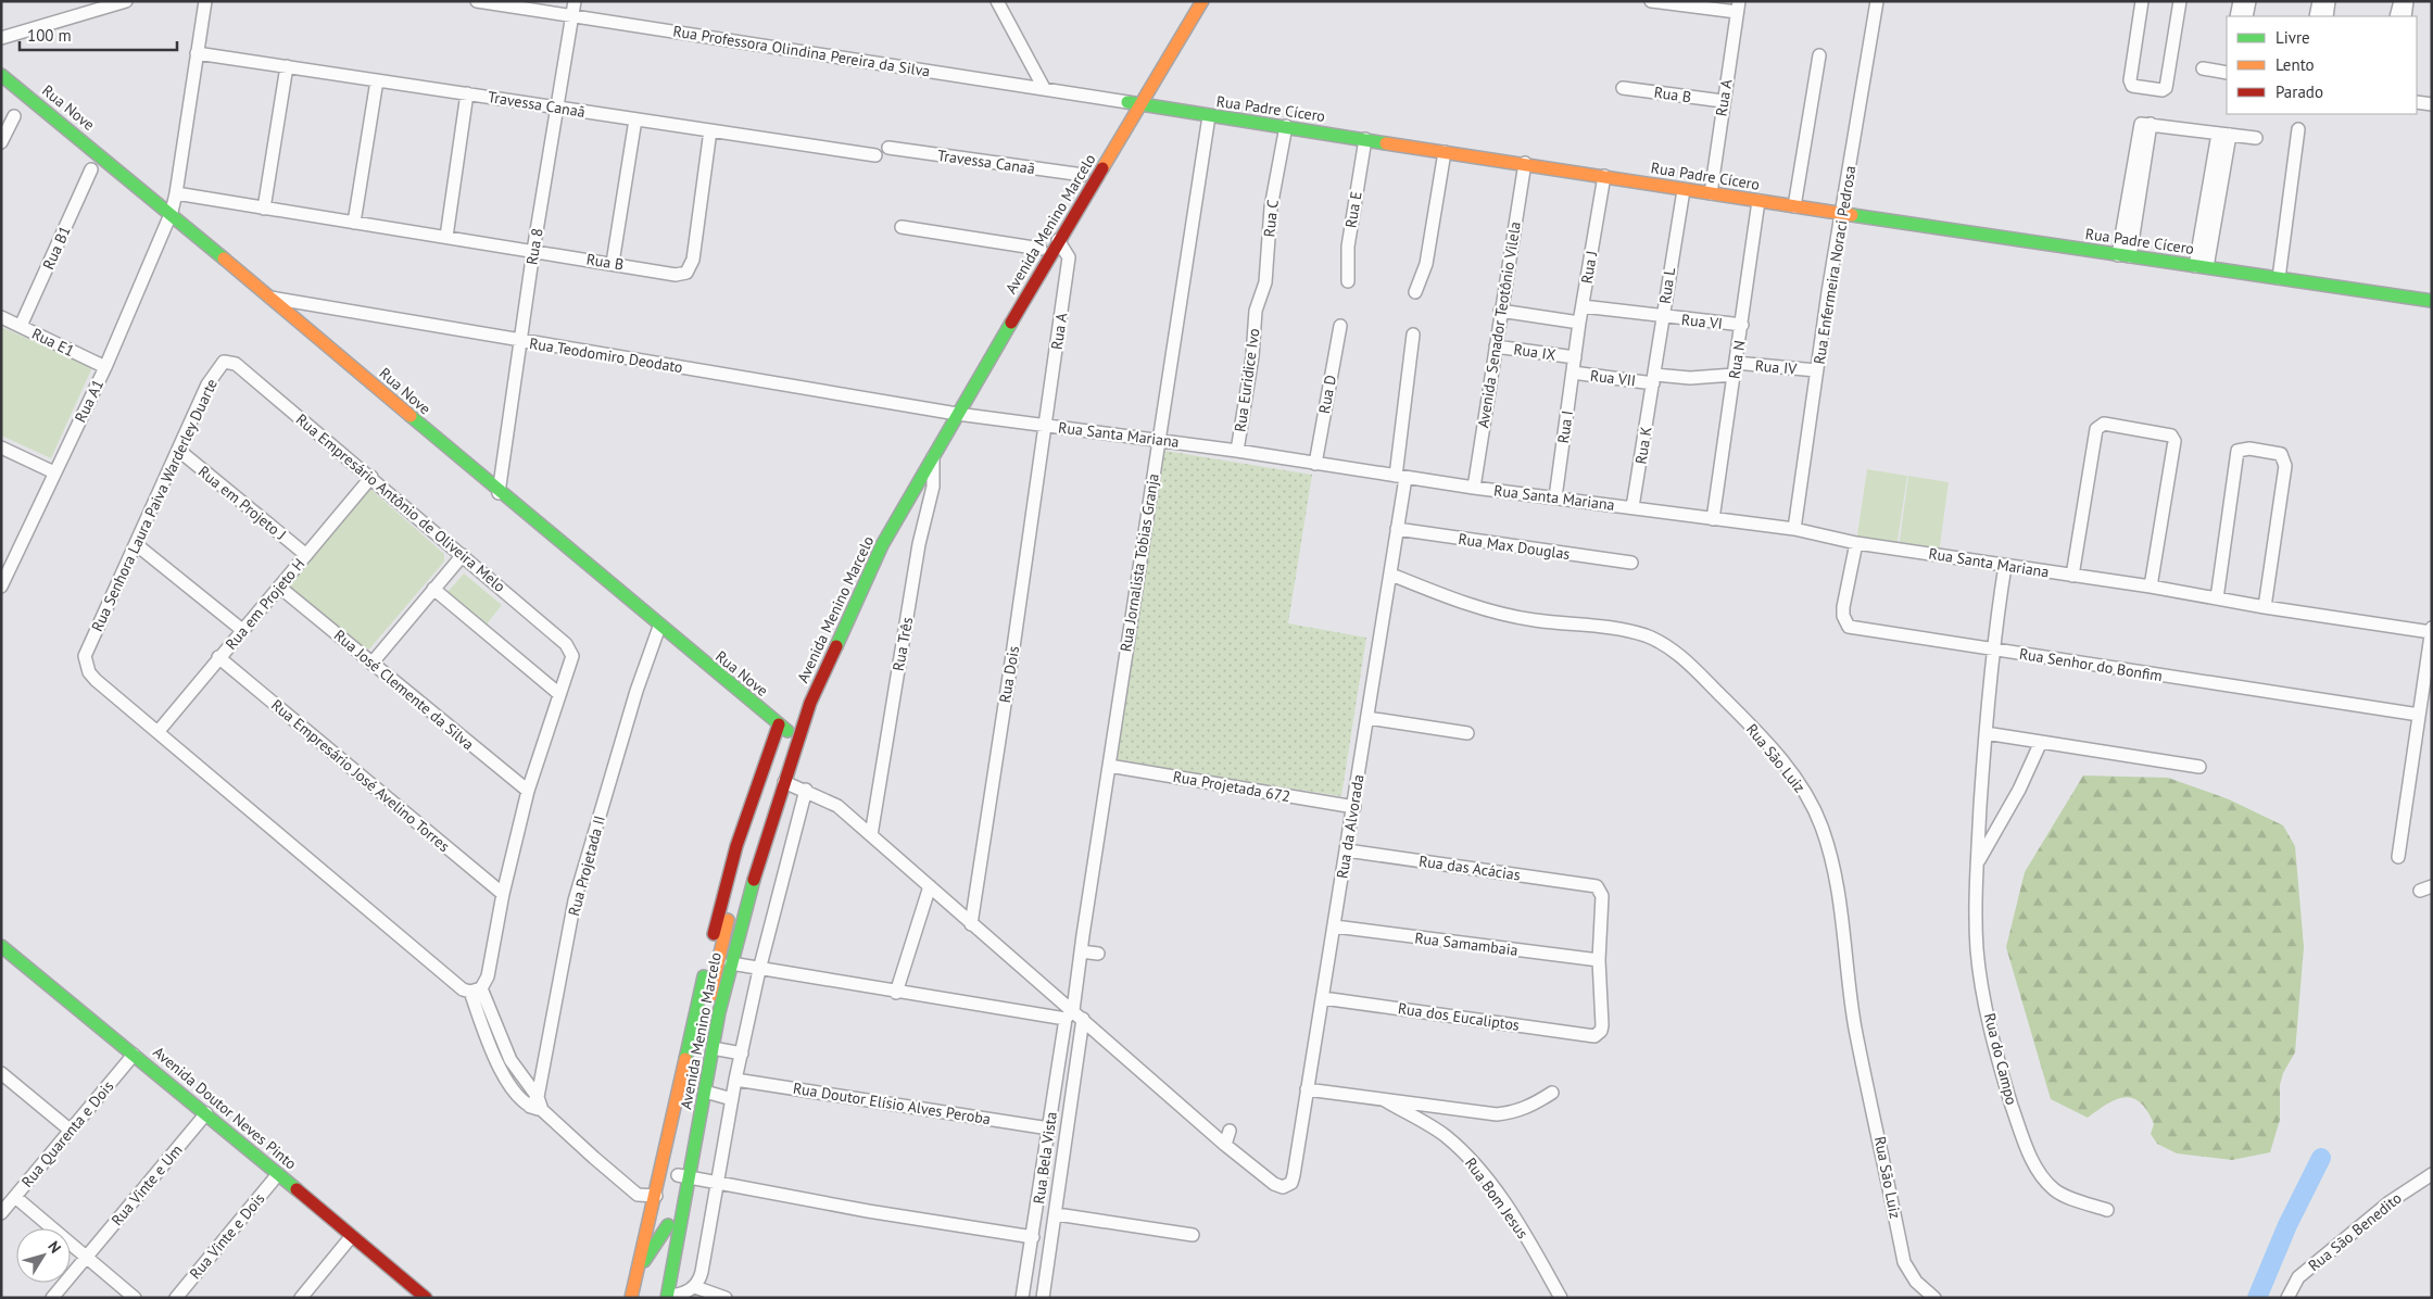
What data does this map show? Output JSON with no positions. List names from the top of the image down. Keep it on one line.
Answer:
{"streets":{"main road":["Rua Nove","Rua Padre Cícero","Avenida Menino Marcelo","Avenida Doutor Neves Pinto"],"street":["Rua Professora Olindina Pereira da Silva","Rua B","Rua A","Travessa Canaã","Rua E","Rua C","Rua 8","Rua B1","Rua Enfermeira Noraci Pedrosa","Rua J","Rua L","Rua VI","Avenida Senador Teotônio Vilela","Rua E1","Rua IX","Rua Teodomiro Deodato","Rua N","Rua IV","Rua VII","Rua Euridice Ivo","Rua D","Rua A1","Rua I","Rua Santa Mariana","Rua K","Rua em Projeto J","Rua Empresário Antônio de Oliveira Melo","Rua Senhora Laura Paiva Warderley Duarte","Rua Max Douglas","Rua Jornalista Tobias Granja","Rua em Projeto H","Rua Três","Rua Senhor do Bonfim","Rua Dois","Rua José Clemente da Silva","Rua São Luiz","Rua Empresário José Avelino Torres","Rua Projetada 672","Rua da Alvorada","Rua Projetada II","Rua das Acácias","Rua Samambaia","Rua dos Eucaliptos","Rua do Campo","Rua Doutor Elísio Alves Peroba","Rua Quarenta e Dois","Rua Bela Vista","Rua Vinte e Um","Rua Bom Jesus","Rua São Benedito","Rua Vinte e Dois"]},"crossings":[["Rua Professora Olindina Pereira da Silva","Rua Padre Cícero"],["Rua Professora Olindina Pereira da Silva","Avenida Menino Marcelo"],["Rua Professora Olindina Pereira da Silva","Rua 8"],["Rua B","Rua A"],["Rua B","Travessa Canaã"],["Rua B","Rua 8"],["Rua B","Rua A1"],["Rua A","Rua Padre Cícero"],["Rua A","Avenida Menino Marcelo"],["Rua A","Rua Santa Mariana"],["Rua A","Rua Dois"],["Travessa Canaã","Avenida Menino Marcelo"],["Travessa Canaã","Rua 8"],["Travessa Canaã","Rua A1"],["Rua Nove","Avenida Menino Marcelo"],["Rua Nove","Rua 8"],["Rua Nove","Rua Teodomiro Deodato"],["Rua Nove","Rua A1"],["Rua Nove","Rua Projetada II"],["Rua Padre Cícero","Rua E"],["Rua Padre Cícero","Rua C"],["Rua Padre Cícero","Avenida Menino Marcelo"],["Rua Padre Cícero","Rua Enfermeira Noraci Pedrosa"],["Rua Padre Cícero","Rua J"],["Rua Padre Cícero","Rua L"],["Rua Padre Cícero","Avenida Senador Teotônio Vilela"],["Rua Padre Cícero","Rua N"],["Rua Padre Cícero","Rua Jornalista Tobias Granja"],["Rua C","Rua Euridice Ivo"],["Avenida Menino Marcelo","Rua Teodomiro Deodato"],["Avenida Menino Marcelo","Rua Santa Mariana"],["Avenida Menino Marcelo","Rua Três"],["Rua 8","Rua Teodomiro Deodato"],["Rua B1","Rua E1"],["Rua Enfermeira Noraci Pedrosa","Rua IV"],["Rua Enfermeira Noraci Pedrosa","Rua Santa Mariana"],["Rua J","Rua IX"],["Rua J","Rua I"],["Rua L","Rua VI"],["Rua L","Rua VII"],["Rua L","Rua K"],["Rua VI","Rua N"],["Avenida Senador Teotônio Vilela","Rua IX"],["Avenida Senador Teotônio Vilela","Rua Santa Mariana"],["Rua E1","Rua A1"],["Rua IX","Rua I"],["Rua Teodomiro Deodato","Rua Santa Mariana"],["Rua N","Rua IV"],["Rua N","Rua VII"],["Rua N","Rua Santa Mariana"],["Rua IV","Rua VII"],["Rua VII","Rua I"],["Rua VII","Rua K"],["Rua Euridice Ivo","Rua Santa Mariana"],["Rua D","Rua Santa Mariana"],["Rua I","Rua Santa Mariana"],["Rua Santa Mariana","Rua K"],["Rua Santa Mariana","Rua Jornalista Tobias Granja"],["Rua Santa Mariana","Rua Senhor do Bonfim"],["Rua Santa Mariana","Rua Dois"],["Rua Santa Mariana","Rua da Alvorada"],["Rua Santa Mariana","Rua do Campo"],["Rua em Projeto J","Rua Senhora Laura Paiva Warderley Duarte"],["Rua em Projeto J","Rua em Projeto H"],["Rua Empresário Antônio de Oliveira Melo","Rua Senhora Laura Paiva Warderley Duarte"],["Rua Empresário Antônio de Oliveira Melo","Rua em Projeto H"],["Rua Senhora Laura Paiva Warderley Duarte","Rua em Projeto H"],["Rua Max Douglas","Rua da Alvorada"],["Rua Jornalista Tobias Granja","Rua Projetada 672"],["Rua Jornalista Tobias Granja","Rua Bela Vista"],["Rua em Projeto H","Rua José Clemente da Silva"],["Rua em Projeto H","Rua Empresário José Avelino Torres"],["Rua Senhor do Bonfim","Rua do Campo"],["Rua São Luiz","Rua da Alvorada"],["Rua Projetada 672","Rua da Alvorada"],["Rua da Alvorada","Rua das Acácias"],["Rua da Alvorada","Rua Samambaia"],["Rua da Alvorada","Rua dos Eucaliptos"],["Rua das Acácias","Rua Samambaia"],["Rua das Acácias","Rua dos Eucaliptos"],["Rua Samambaia","Rua dos Eucaliptos"],["Rua Doutor Elísio Alves Peroba","Rua Bela Vista"],["Avenida Doutor Neves Pinto","Rua Quarenta e Dois"],["Avenida Doutor Neves Pinto","Rua Vinte e Um"],["Avenida Doutor Neves Pinto","Rua Vinte e Dois"]],"legend":["Livre","Lento","Parado"],"scale_bar":"100 m","north":"top right"}
